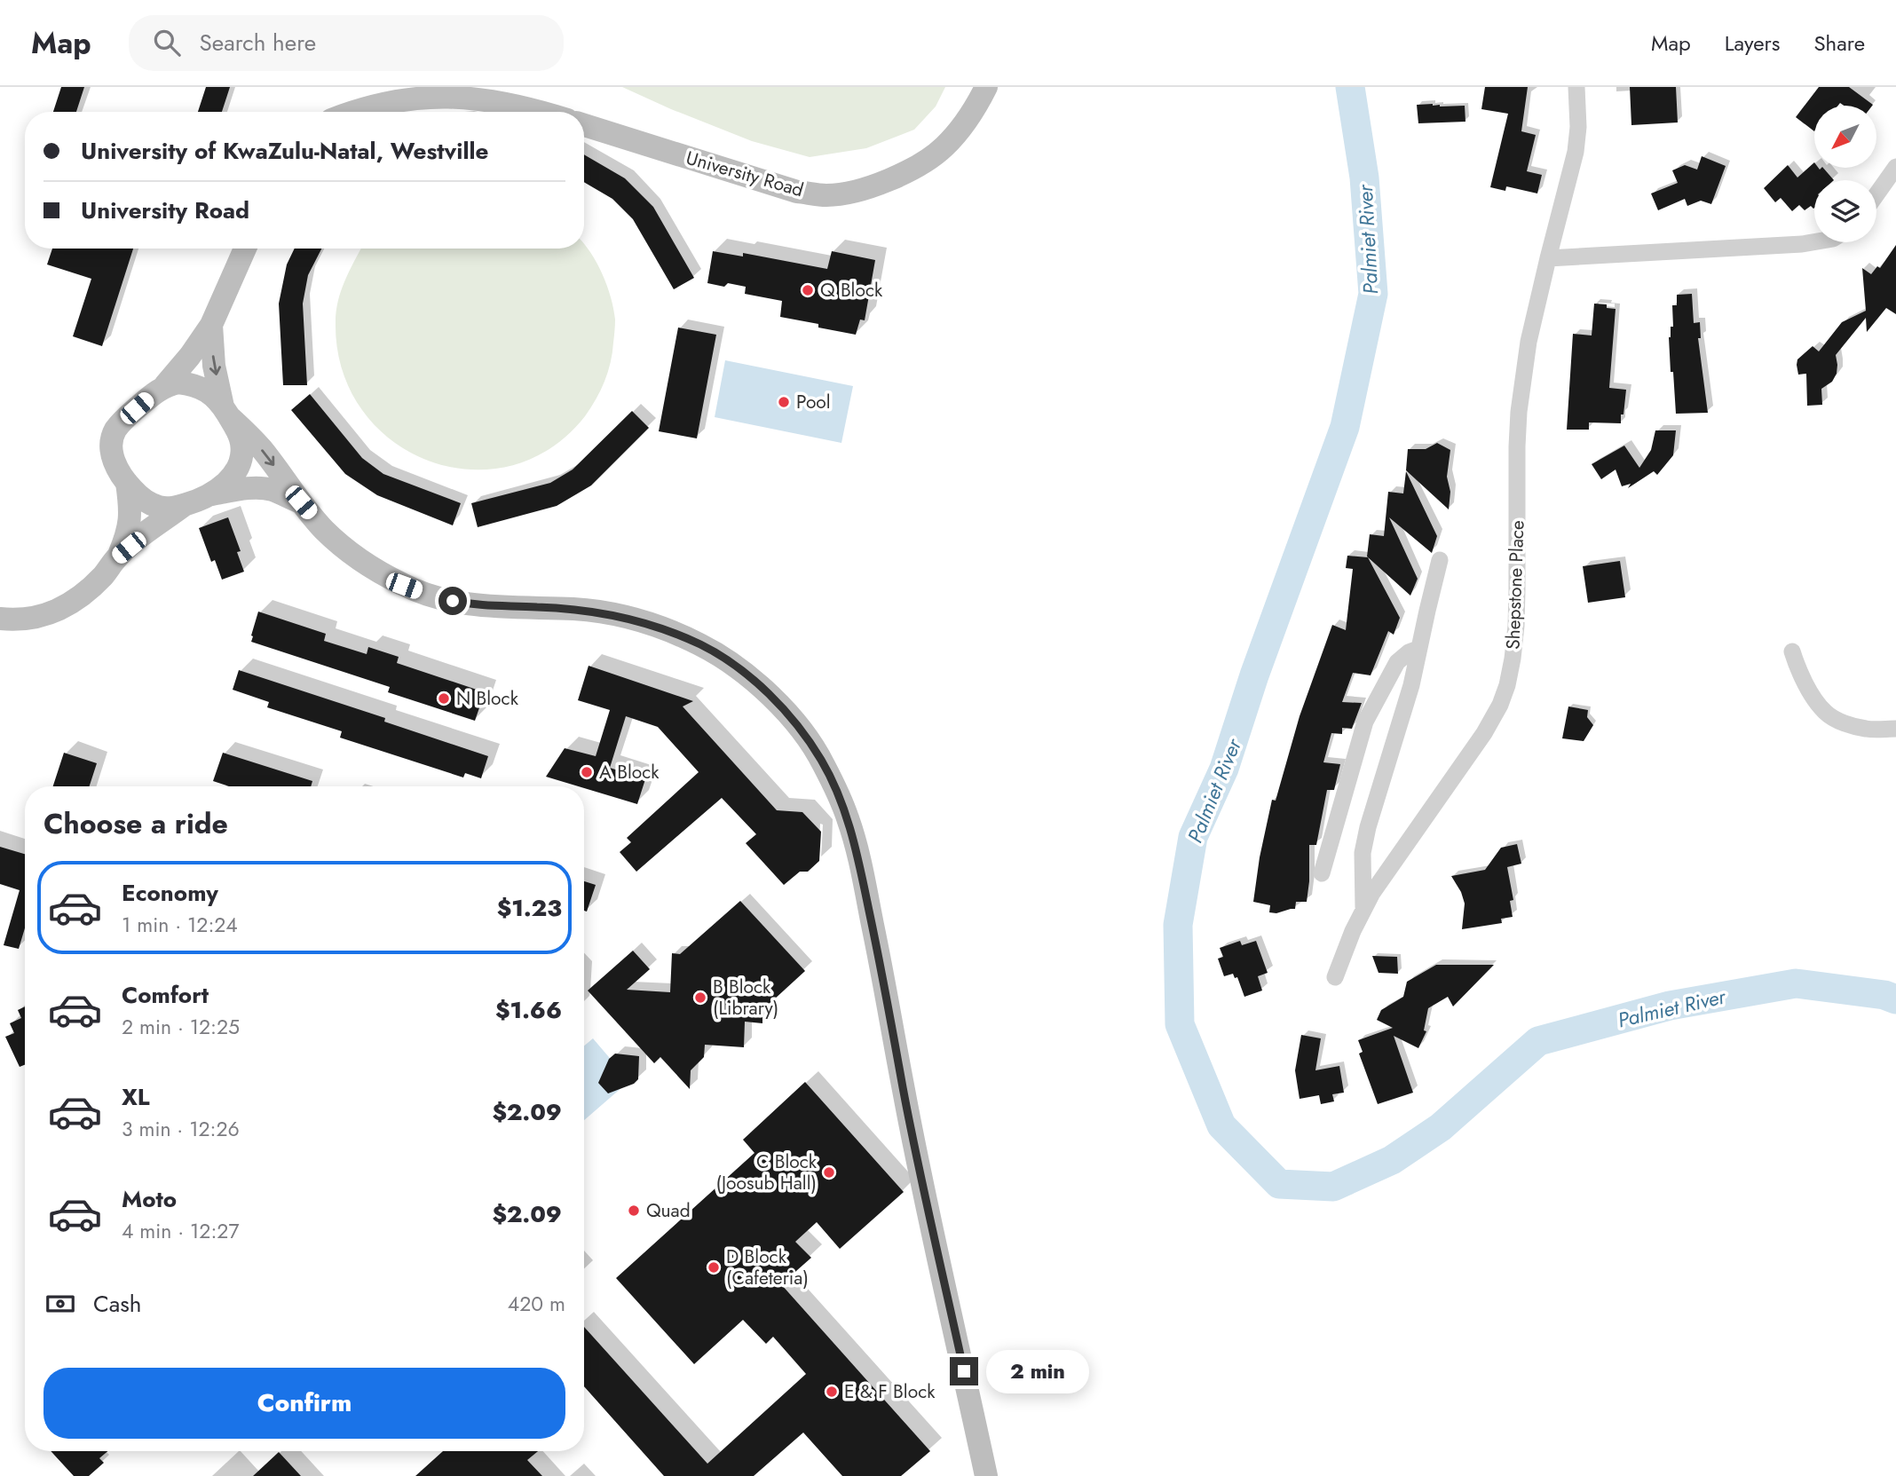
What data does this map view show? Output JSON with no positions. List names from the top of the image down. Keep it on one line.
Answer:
{"streets":{"street":["University Road","Shepstone Place"]},"water":["Palmiet River"],"places":["Q Block","Pool","N Block","A Block","B Block (Library)","C Block (Joosub Hall)","Quad","D Block (Cafeteria)","E & F Block"],"north":"bottom left","page":{"header":"Map","search":"Search here","nav":["Map","Layers","Share"],"banner":["University of KwaZulu-Natal, Westville","University Road"],"heading":"Choose a ride","list":[{"name":"Economy","note":"1 min · 12:24","value":"$1.23"},{"name":"Comfort","note":"2 min · 12:25","value":"$1.66"},{"name":"XL","note":"3 min · 12:26","value":"$2.09"},{"name":"Moto","note":"4 min · 12:27","value":"$2.09"}],"pay":["Cash","420 m"],"bubble":"2 min","buttons":"Confirm"}}
